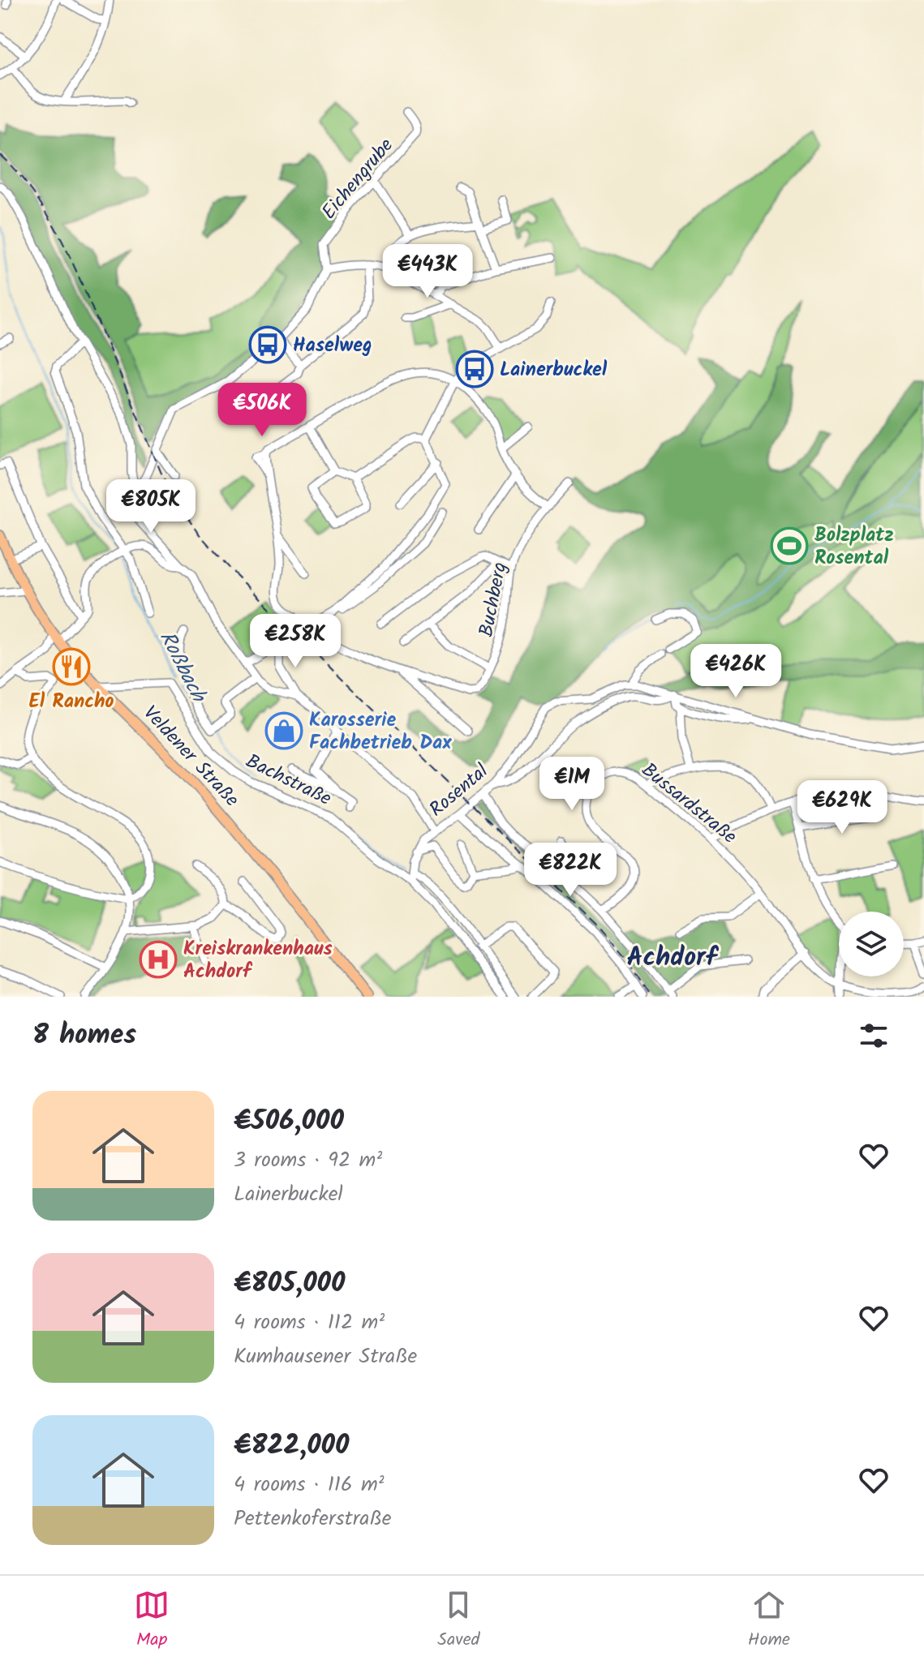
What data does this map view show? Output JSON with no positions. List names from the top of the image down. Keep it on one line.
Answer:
{"streets":{"main road":["Veldener Straße"],"street":["Eichengrube","Buchberg","Bachstraße","Rosental","Bussardstraße"]},"crossings":[["Veldener Straße","Bachstraße"],["Bachstraße","Rosental"]],"districts":["Achdorf"],"water":["Roßbach"],"places":{"bus stop":["Haselweg","Lainerbuckel"],"sports":["Bolzplatz Rosental"],"restaurant":["El Rancho"],"shop":["Karosserie Fachbetrieb Dax"],"hospital":["Kreiskrankenhaus Achdorf"]},"page":{"price":["€443K","€506K","€805K","€258K","€426K","€1M","€629K","€822K"],"heading":"8 homes","list":[{"name":"€506,000","note":"3 rooms · 92 m² · Lainerbuckel"},{"name":"€805,000","note":"4 rooms · 112 m² · Kumhausener Straße"},{"name":"€822,000","note":"4 rooms · 116 m² · Pettenkoferstraße"}],"tabs":["Map","Saved","Home"]}}
